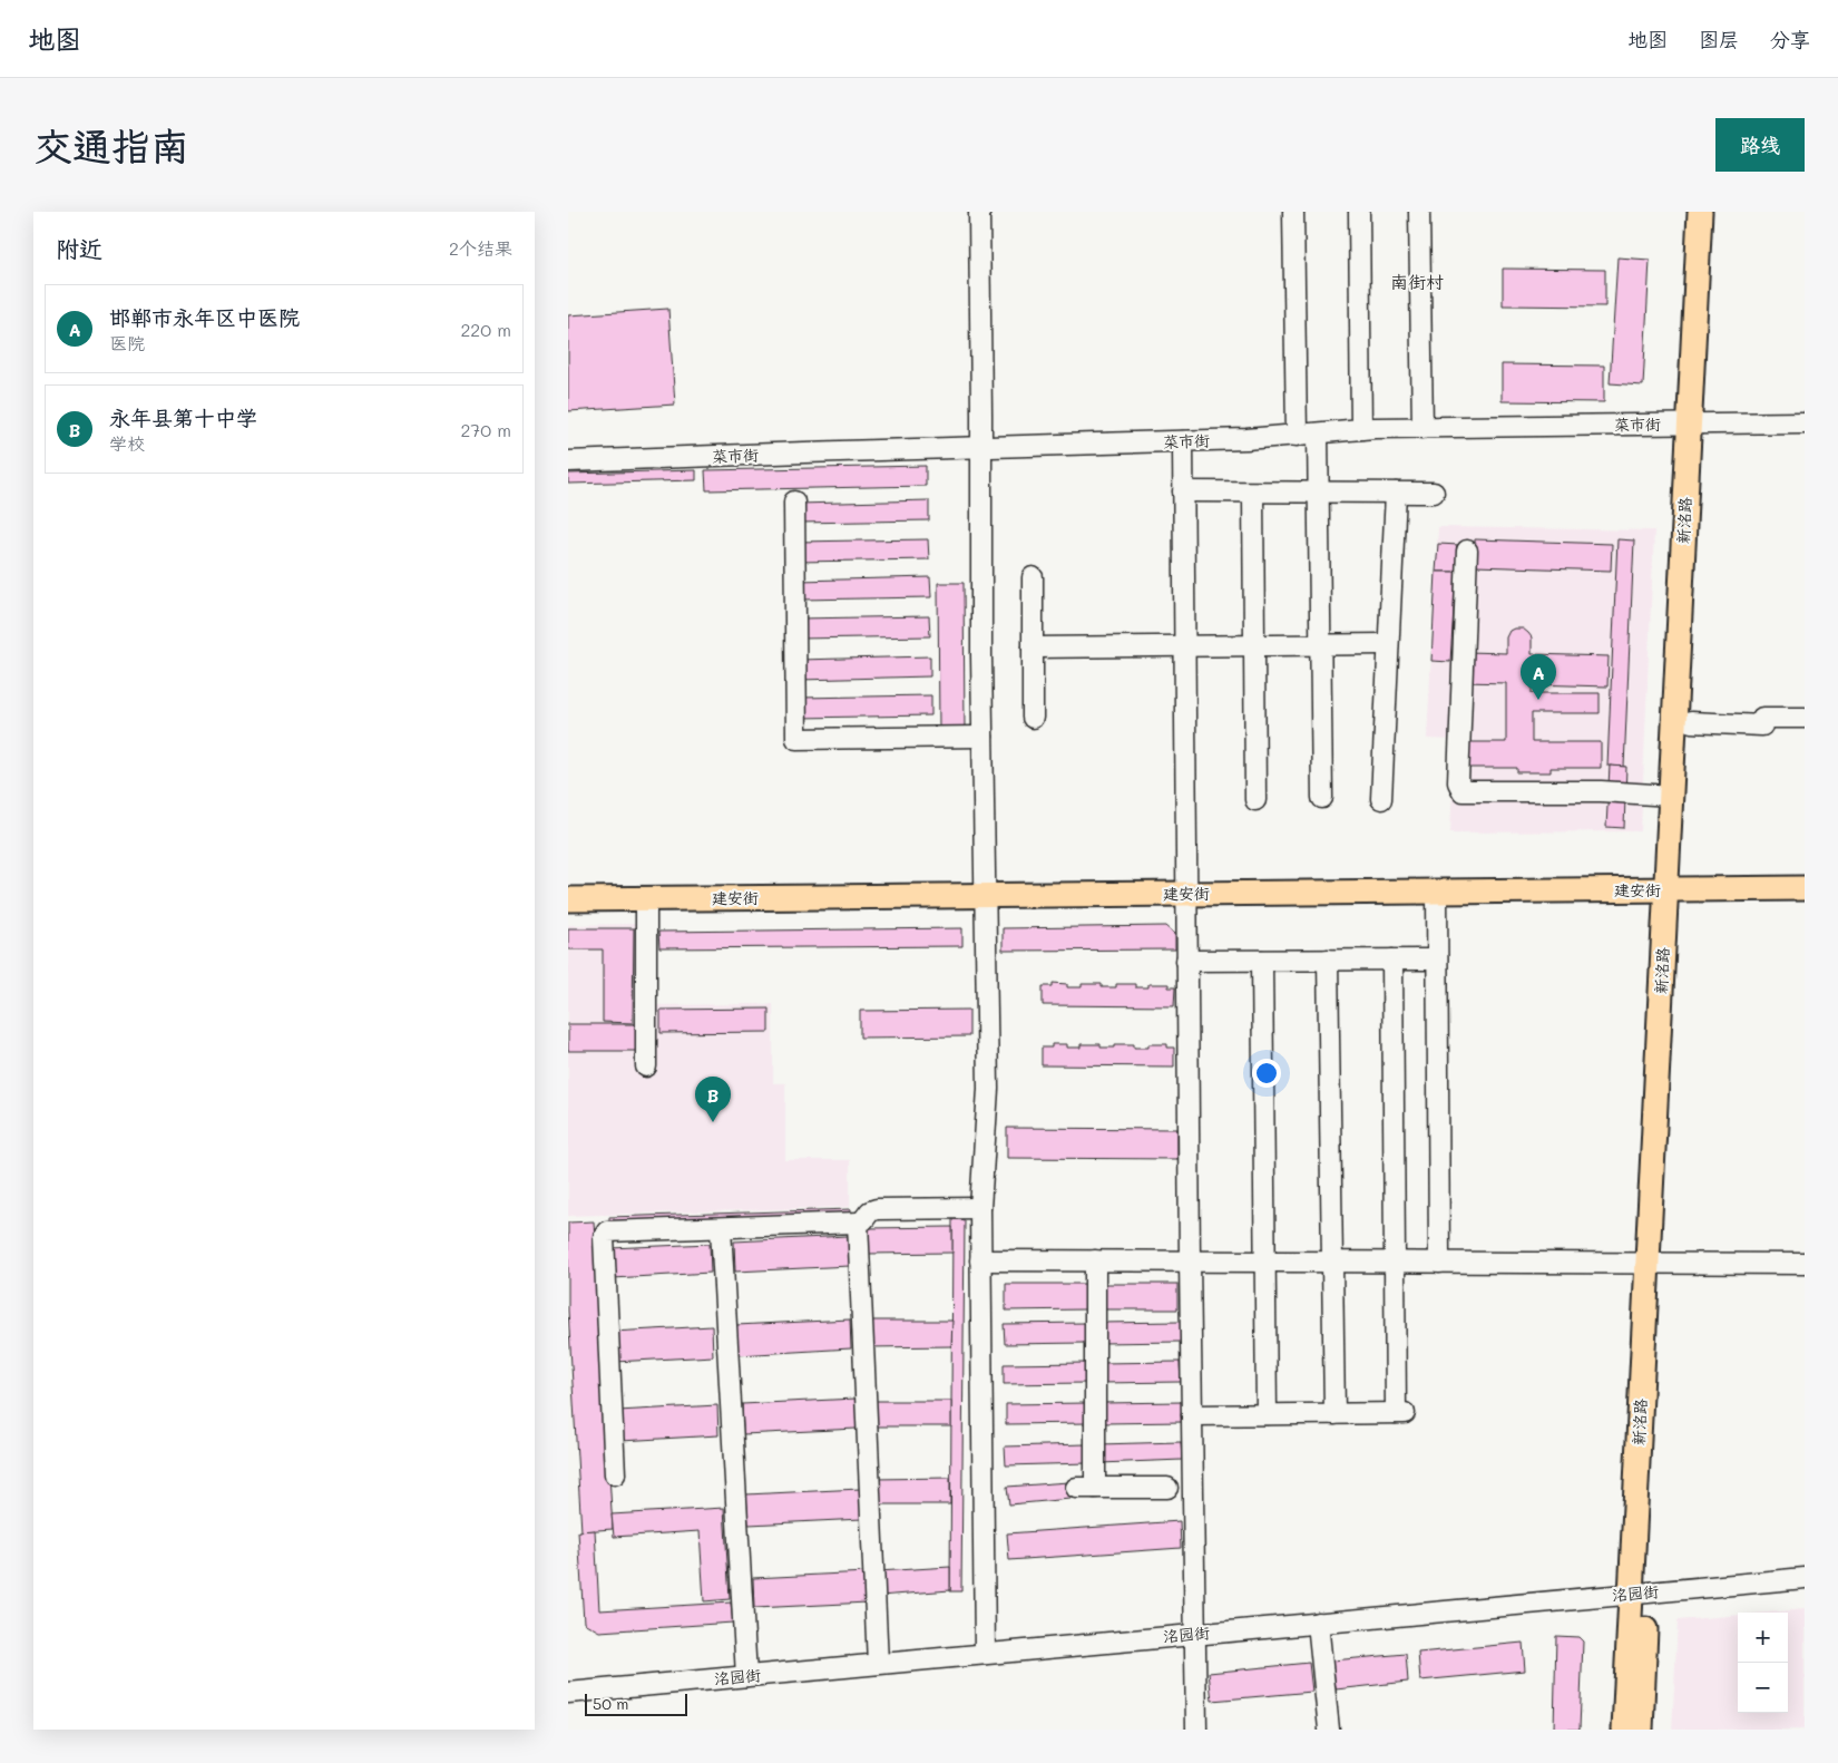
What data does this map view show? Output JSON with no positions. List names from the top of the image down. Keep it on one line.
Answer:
{"streets":{"main road":["新洺路","建安街"],"street":["菜市街","洺园街"]},"crossings":[["菜市街","新洺路"],["新洺路","建安街"],["新洺路","洺园街"]],"districts":["南街村"],"scale_bar":"50 m","page":{"header":"地图","nav":["地图","图层","分享"],"buttons":"路线","title":"交通指南","heading":["附近","2个结果"],"list":[{"mark":"A","name":"邯郸市永年区中医院","note":"医院","value":"220 m"},{"mark":"B","name":"永年县第十中学","note":"学校","value":"270 m"}],"pins":["A","B"],"map_buttons":["+","−"],"scale":"50 m"}}
